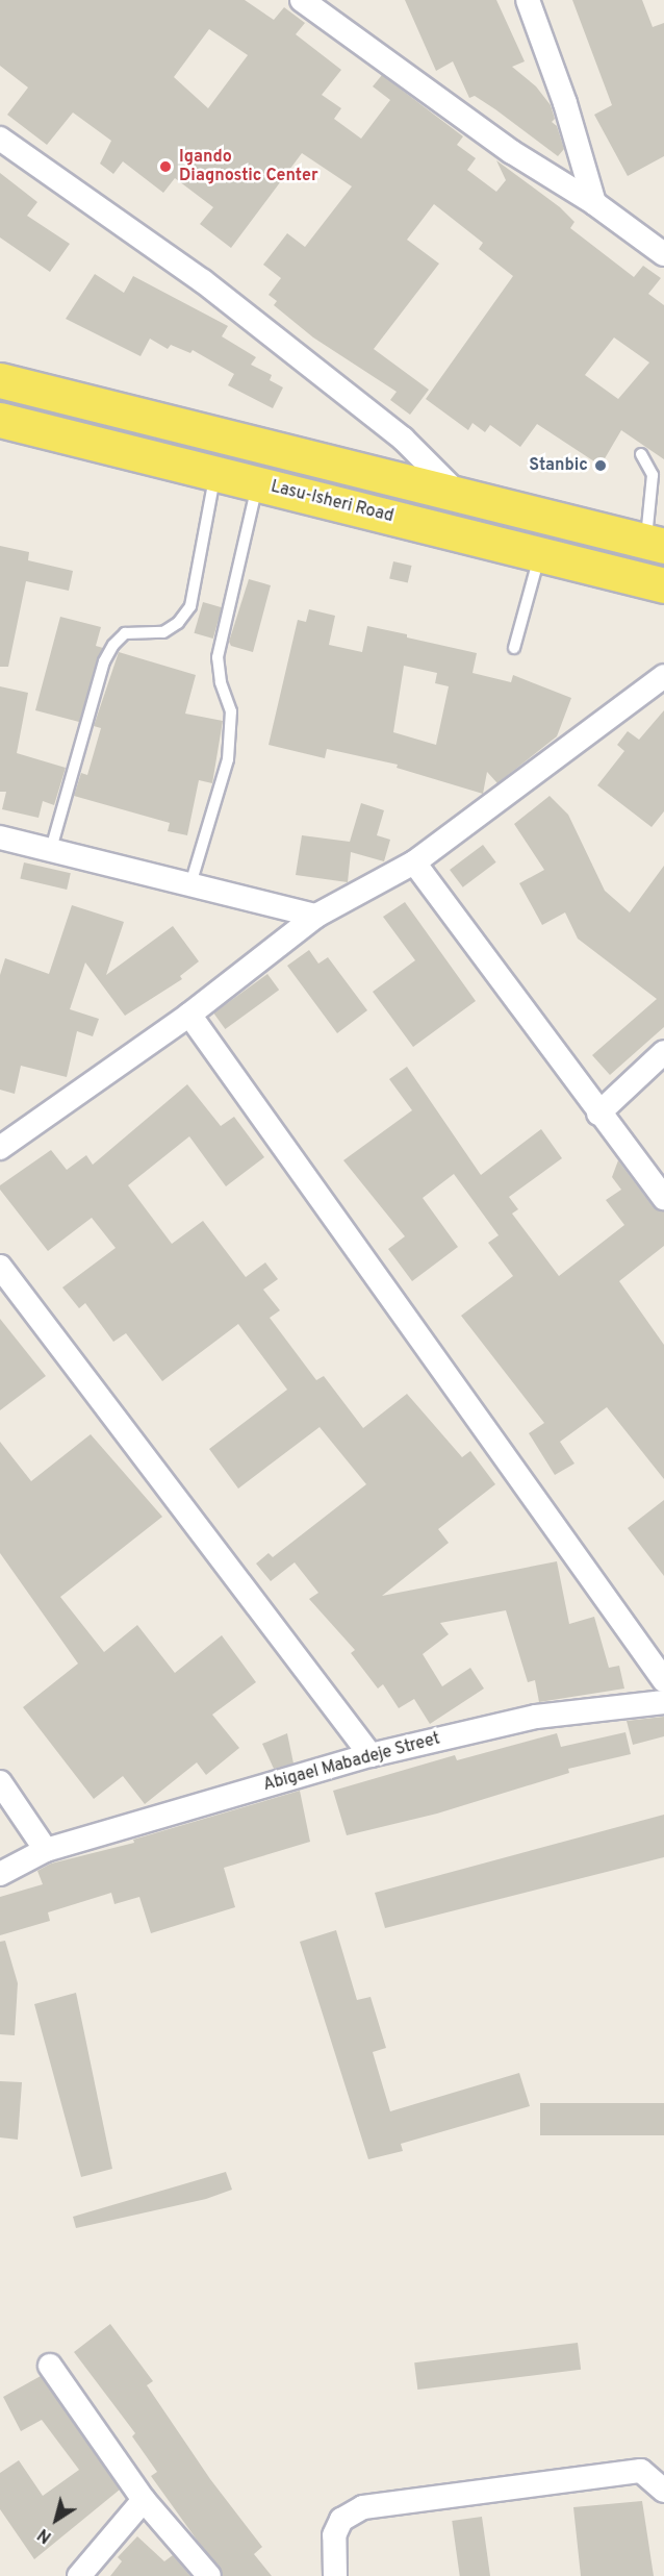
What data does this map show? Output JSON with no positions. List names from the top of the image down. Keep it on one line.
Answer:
{"streets":{"main road":["Lasu-Isheri Road"],"street":["Abigael Mabadeje Street"]},"places":["Igando Diagnostic Center","Stanbic"],"north":"bottom left"}
